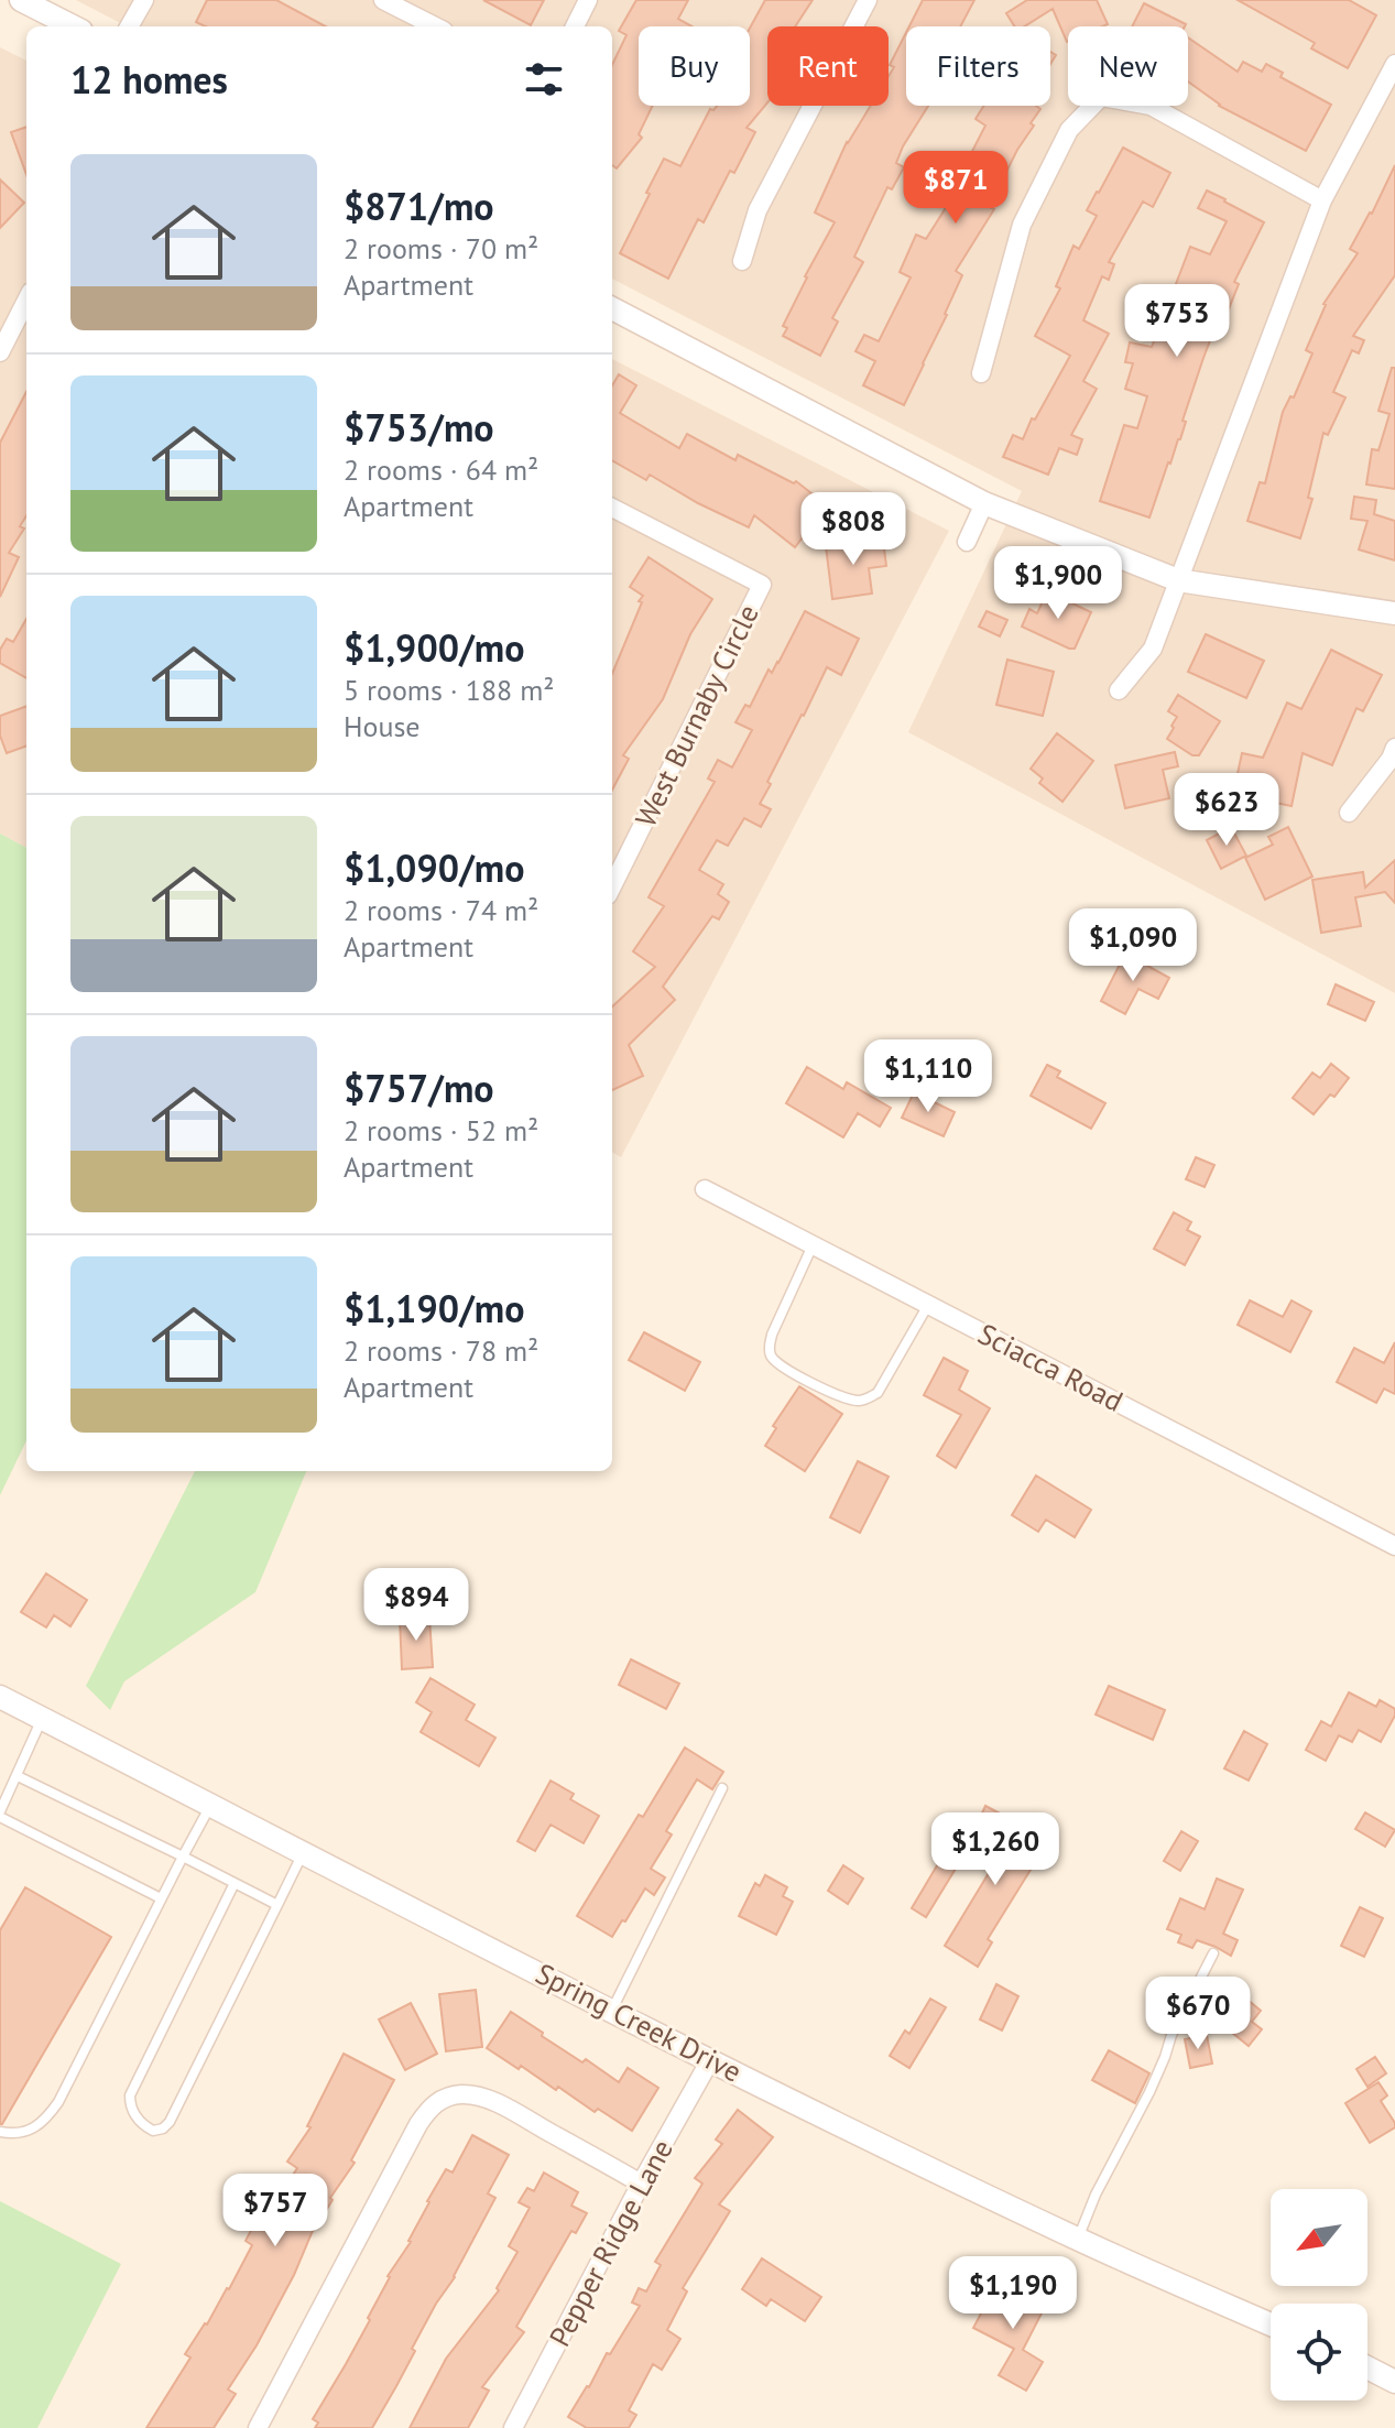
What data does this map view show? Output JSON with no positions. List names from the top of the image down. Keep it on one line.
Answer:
{"streets":{"street":["West Burnaby Circle","Sciacca Road","Spring Creek Drive","Pepper Ridge Lane"]},"crossings":[["Spring Creek Drive","Pepper Ridge Lane"]],"north":"bottom left","page":{"chip":["Buy","Rent","Filters","New"],"heading":"12 homes","list":[{"name":"$871/mo","note":"2 rooms · 70 m² · Apartment"},{"name":"$753/mo","note":"2 rooms · 64 m² · Apartment"},{"name":"$1,900/mo","note":"5 rooms · 188 m² · House"},{"name":"$1,090/mo","note":"2 rooms · 74 m² · Apartment"},{"name":"$757/mo","note":"2 rooms · 52 m² · Apartment"},{"name":"$1,190/mo","note":"2 rooms · 78 m² · Apartment"}],"price":["$871","$753","$808","$1,900","$623","$1,090","$1,110","$894","$1,260","$670","$757","$1,190"]}}
